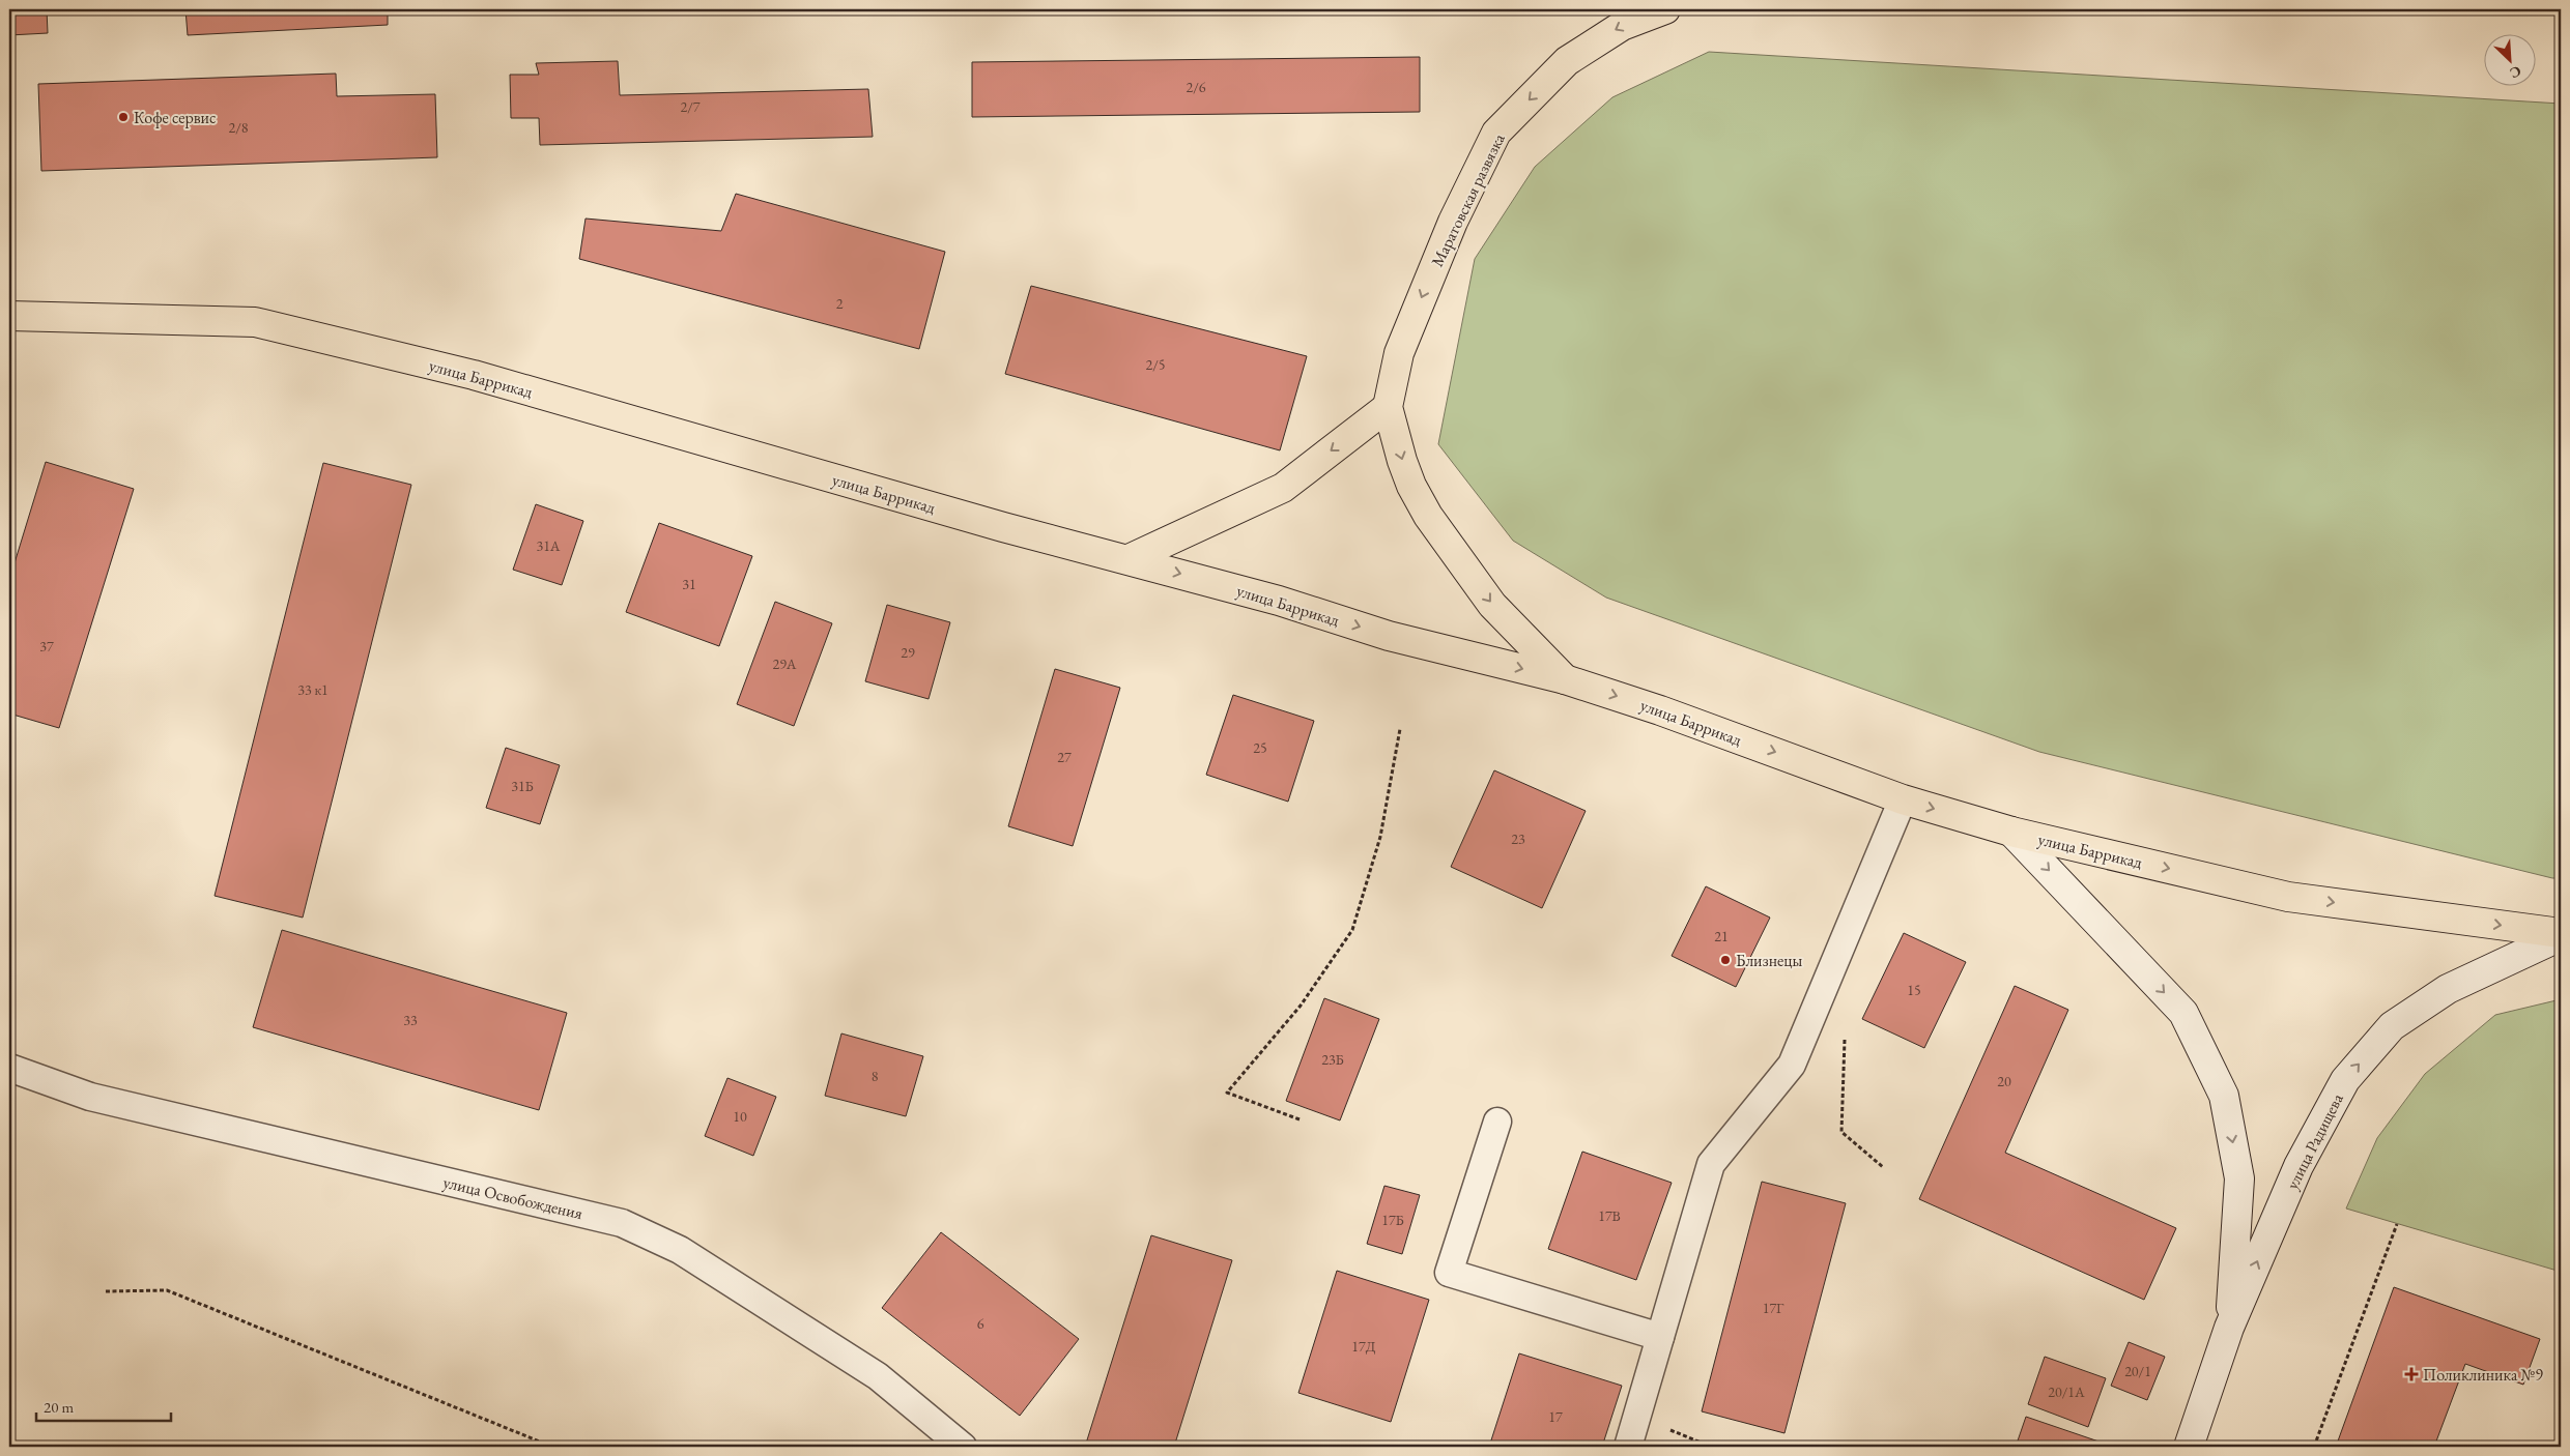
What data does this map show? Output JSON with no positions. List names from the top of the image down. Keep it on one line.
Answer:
{"streets":{"main road":["Маратовская развязка","улица Баррикад","улица Радищева"],"lane":["улица Освобождения"]},"crossings":[["улица Баррикад","улица Радищева"]],"one_way":["Маратовская развязка","улица Баррикад","улица Радищева"],"places":{"other":["Кофе сервис","Близнецы"],"health":["Поликлиника №9"]},"house_numbers":["2/6","2/7","2/8","2","2/5","31А","31","37","29","29А","33 к1","25","27","31Б","23","21","15","33","23Б","8","20","10","17В","17Б","17Г","6","17Д","20/1","20/1А","17"],"scale_bar":"20 m","north":"bottom right"}
